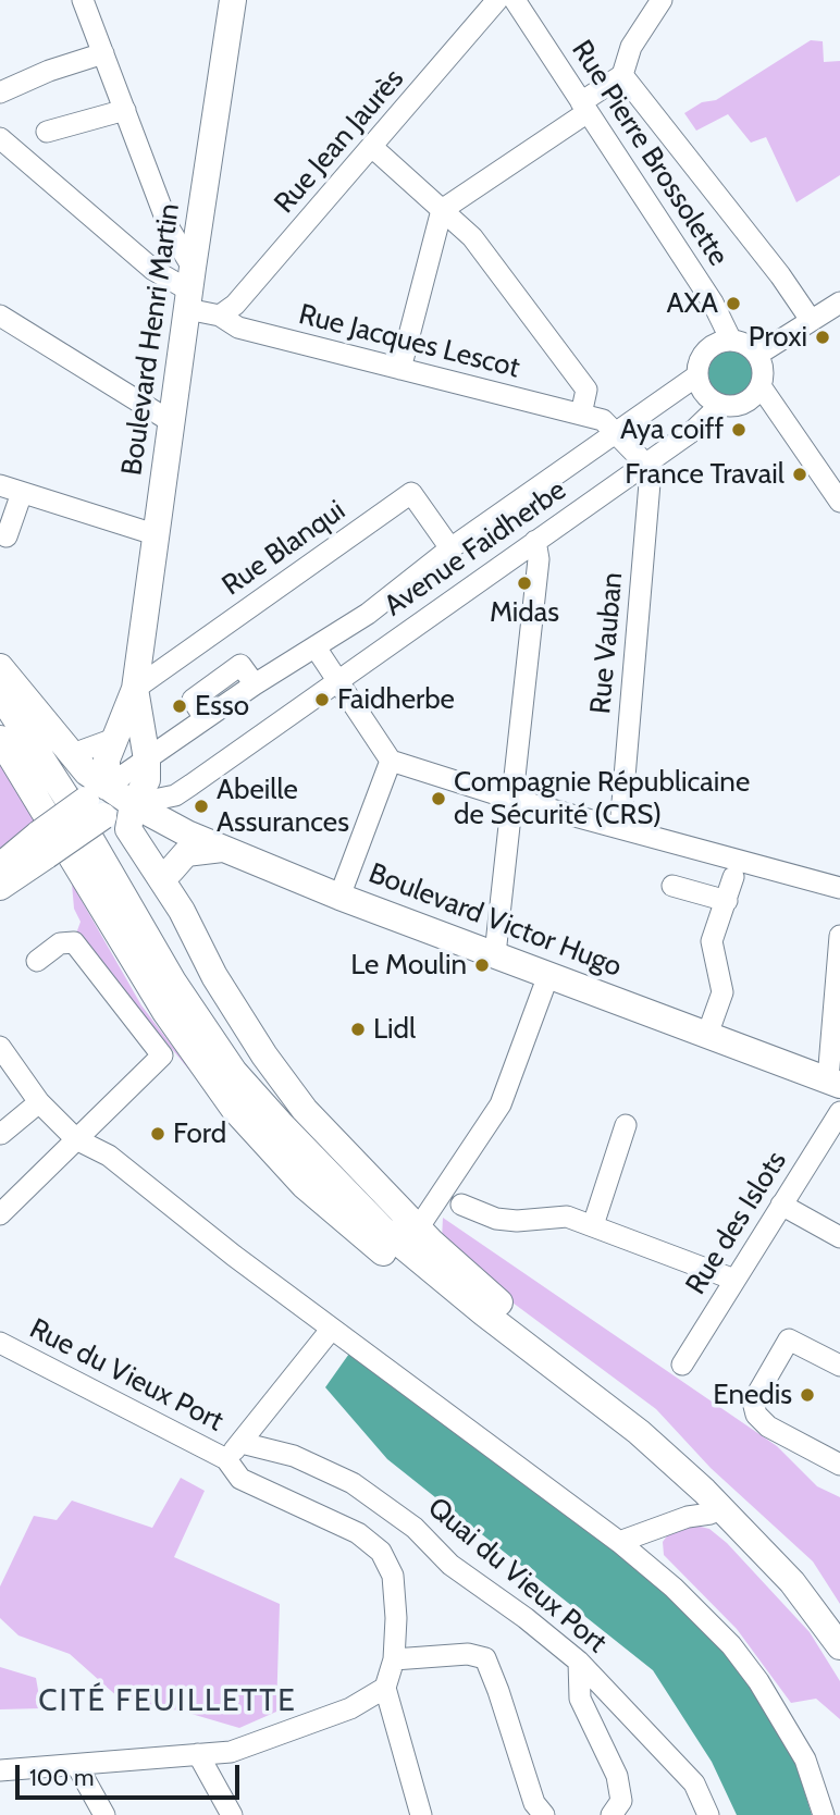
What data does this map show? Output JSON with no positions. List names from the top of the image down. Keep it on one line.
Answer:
{"streets":{"main road":["Boulevard Henri Martin","Boulevard Victor Hugo"],"street":["Rue Jean Jaurès","Rue Pierre Brossolette","Rue Jacques Lescot","Rue Blanqui","Avenue Faidherbe","Rue Vauban","Rue des Islots","Rue du Vieux Port","Quai du Vieux Port"]},"crossings":[["Rue Jean Jaurès","Rue Jacques Lescot"],["Rue Pierre Brossolette","Avenue Faidherbe"],["Boulevard Henri Martin","Rue Jacques Lescot"],["Boulevard Henri Martin","Rue Blanqui"],["Boulevard Henri Martin","Avenue Faidherbe"],["Rue Jacques Lescot","Avenue Faidherbe"],["Rue Blanqui","Avenue Faidherbe"],["Avenue Faidherbe","Rue Vauban"],["Avenue Faidherbe","Boulevard Victor Hugo"],["Rue du Vieux Port","Quai du Vieux Port"]],"districts":["CITÉ FEUILLETTE"],"places":["AXA","Proxi","Aya coiff","France Travail","Midas","Faidherbe","Esso","Compagnie Républicaine de Sécurité (CRS)","Abeille Assurances","Le Moulin","Lidl","Ford","Enedis"],"scale_bar":"100 m"}
